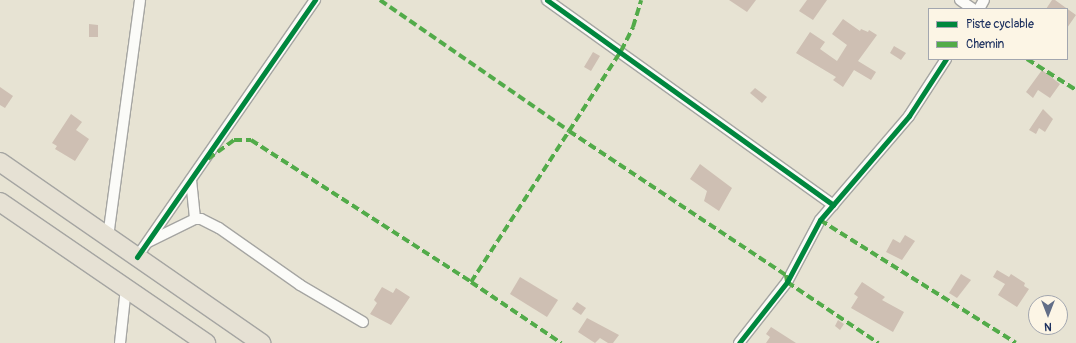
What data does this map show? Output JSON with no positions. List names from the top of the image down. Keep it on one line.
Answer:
{"legend":["Piste cyclable","Chemin"],"north":"bottom"}
